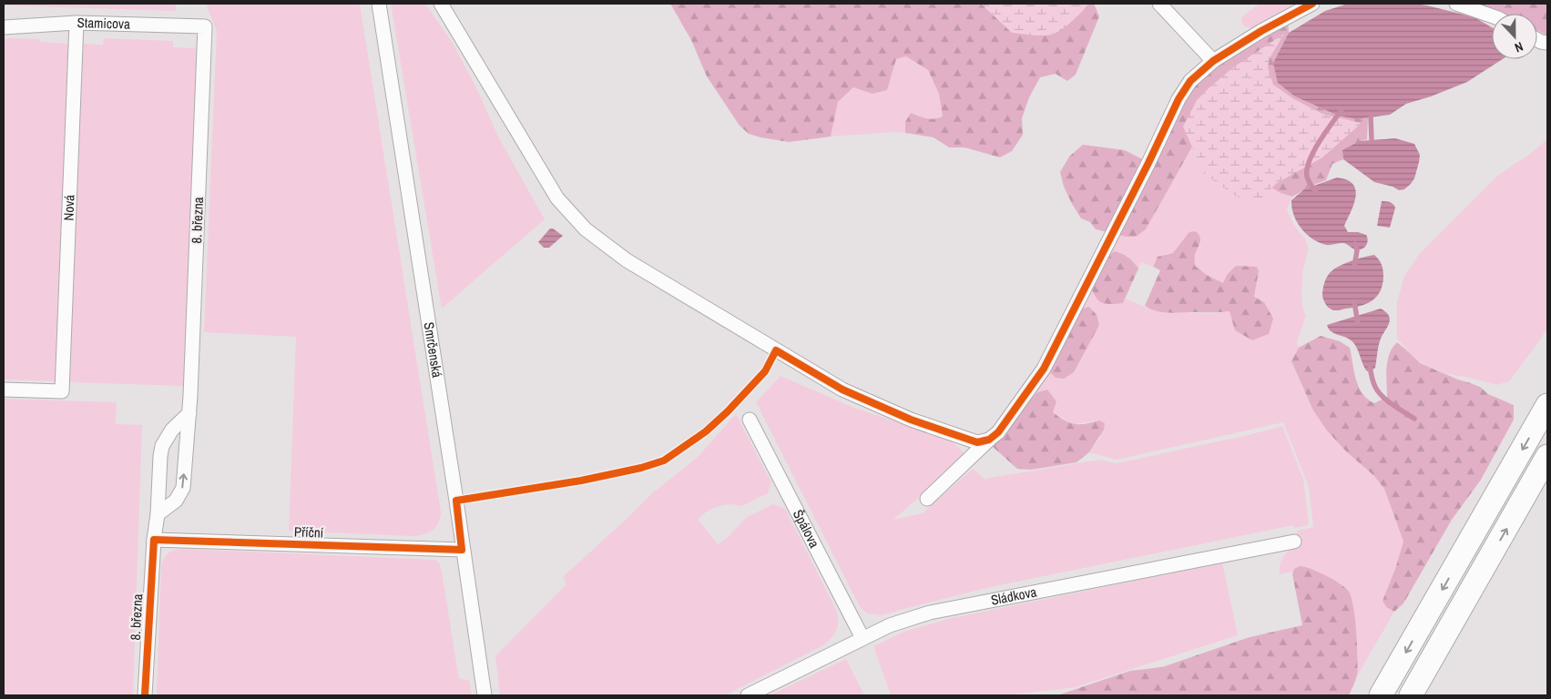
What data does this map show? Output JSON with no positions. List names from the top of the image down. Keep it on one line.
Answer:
{"streets":{"street":["Stamicova","Nová","8. března","Smrčenská","Špálova","Příční","Sládkova"]},"crossings":[["Stamicova","Nová"],["Stamicova","8. března"],["8. března","Příční"],["Smrčenská","Příční"],["Špálova","Sládkova"]],"north":"bottom"}
